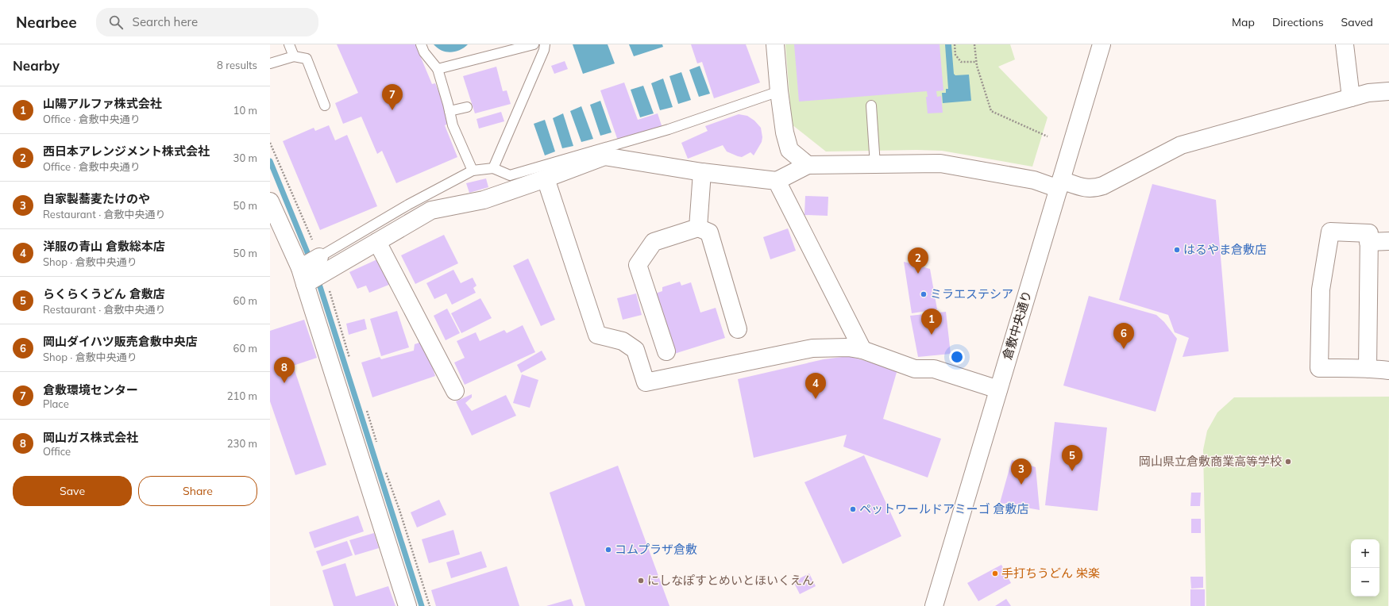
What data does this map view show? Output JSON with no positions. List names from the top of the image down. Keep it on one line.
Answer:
{"streets":{"street":["倉敷中央通り"]},"places":["はるやま倉敷店","ミラエステシア","岡山県立倉敷商業高等学校","ペットワールドアミーゴ 倉敷店","コムプラザ倉敷","手打ちうどん 栄楽","にしなぽすとめいとほいくえん"],"page":{"header":"Nearbee","search":"Search here","nav":["Map","Directions","Saved"],"heading":["Nearby","8 results"],"pins":["7","2","1","6","8","4","5","3"],"list":[{"mark":"1","name":"山陽アルファ株式会社","note":"Office · 倉敷中央通り","value":"10 m"},{"mark":"2","name":"西日本アレンジメント株式会社","note":"Office · 倉敷中央通り","value":"30 m"},{"mark":"3","name":"自家製蕎麦たけのや","note":"Restaurant · 倉敷中央通り","value":"50 m"},{"mark":"4","name":"洋服の青山 倉敷総本店","note":"Shop · 倉敷中央通り","value":"50 m"},{"mark":"5","name":"らくらくうどん 倉敷店","note":"Restaurant · 倉敷中央通り","value":"60 m"},{"mark":"6","name":"岡山ダイハツ販売倉敷中央店","note":"Shop · 倉敷中央通り","value":"60 m"},{"mark":"7","name":"倉敷環境センター","note":"Place","value":"210 m"},{"mark":"8","name":"岡山ガス株式会社","note":"Office","value":"230 m"}],"buttons":["Save","Share"],"map_buttons":["+","−"]}}
